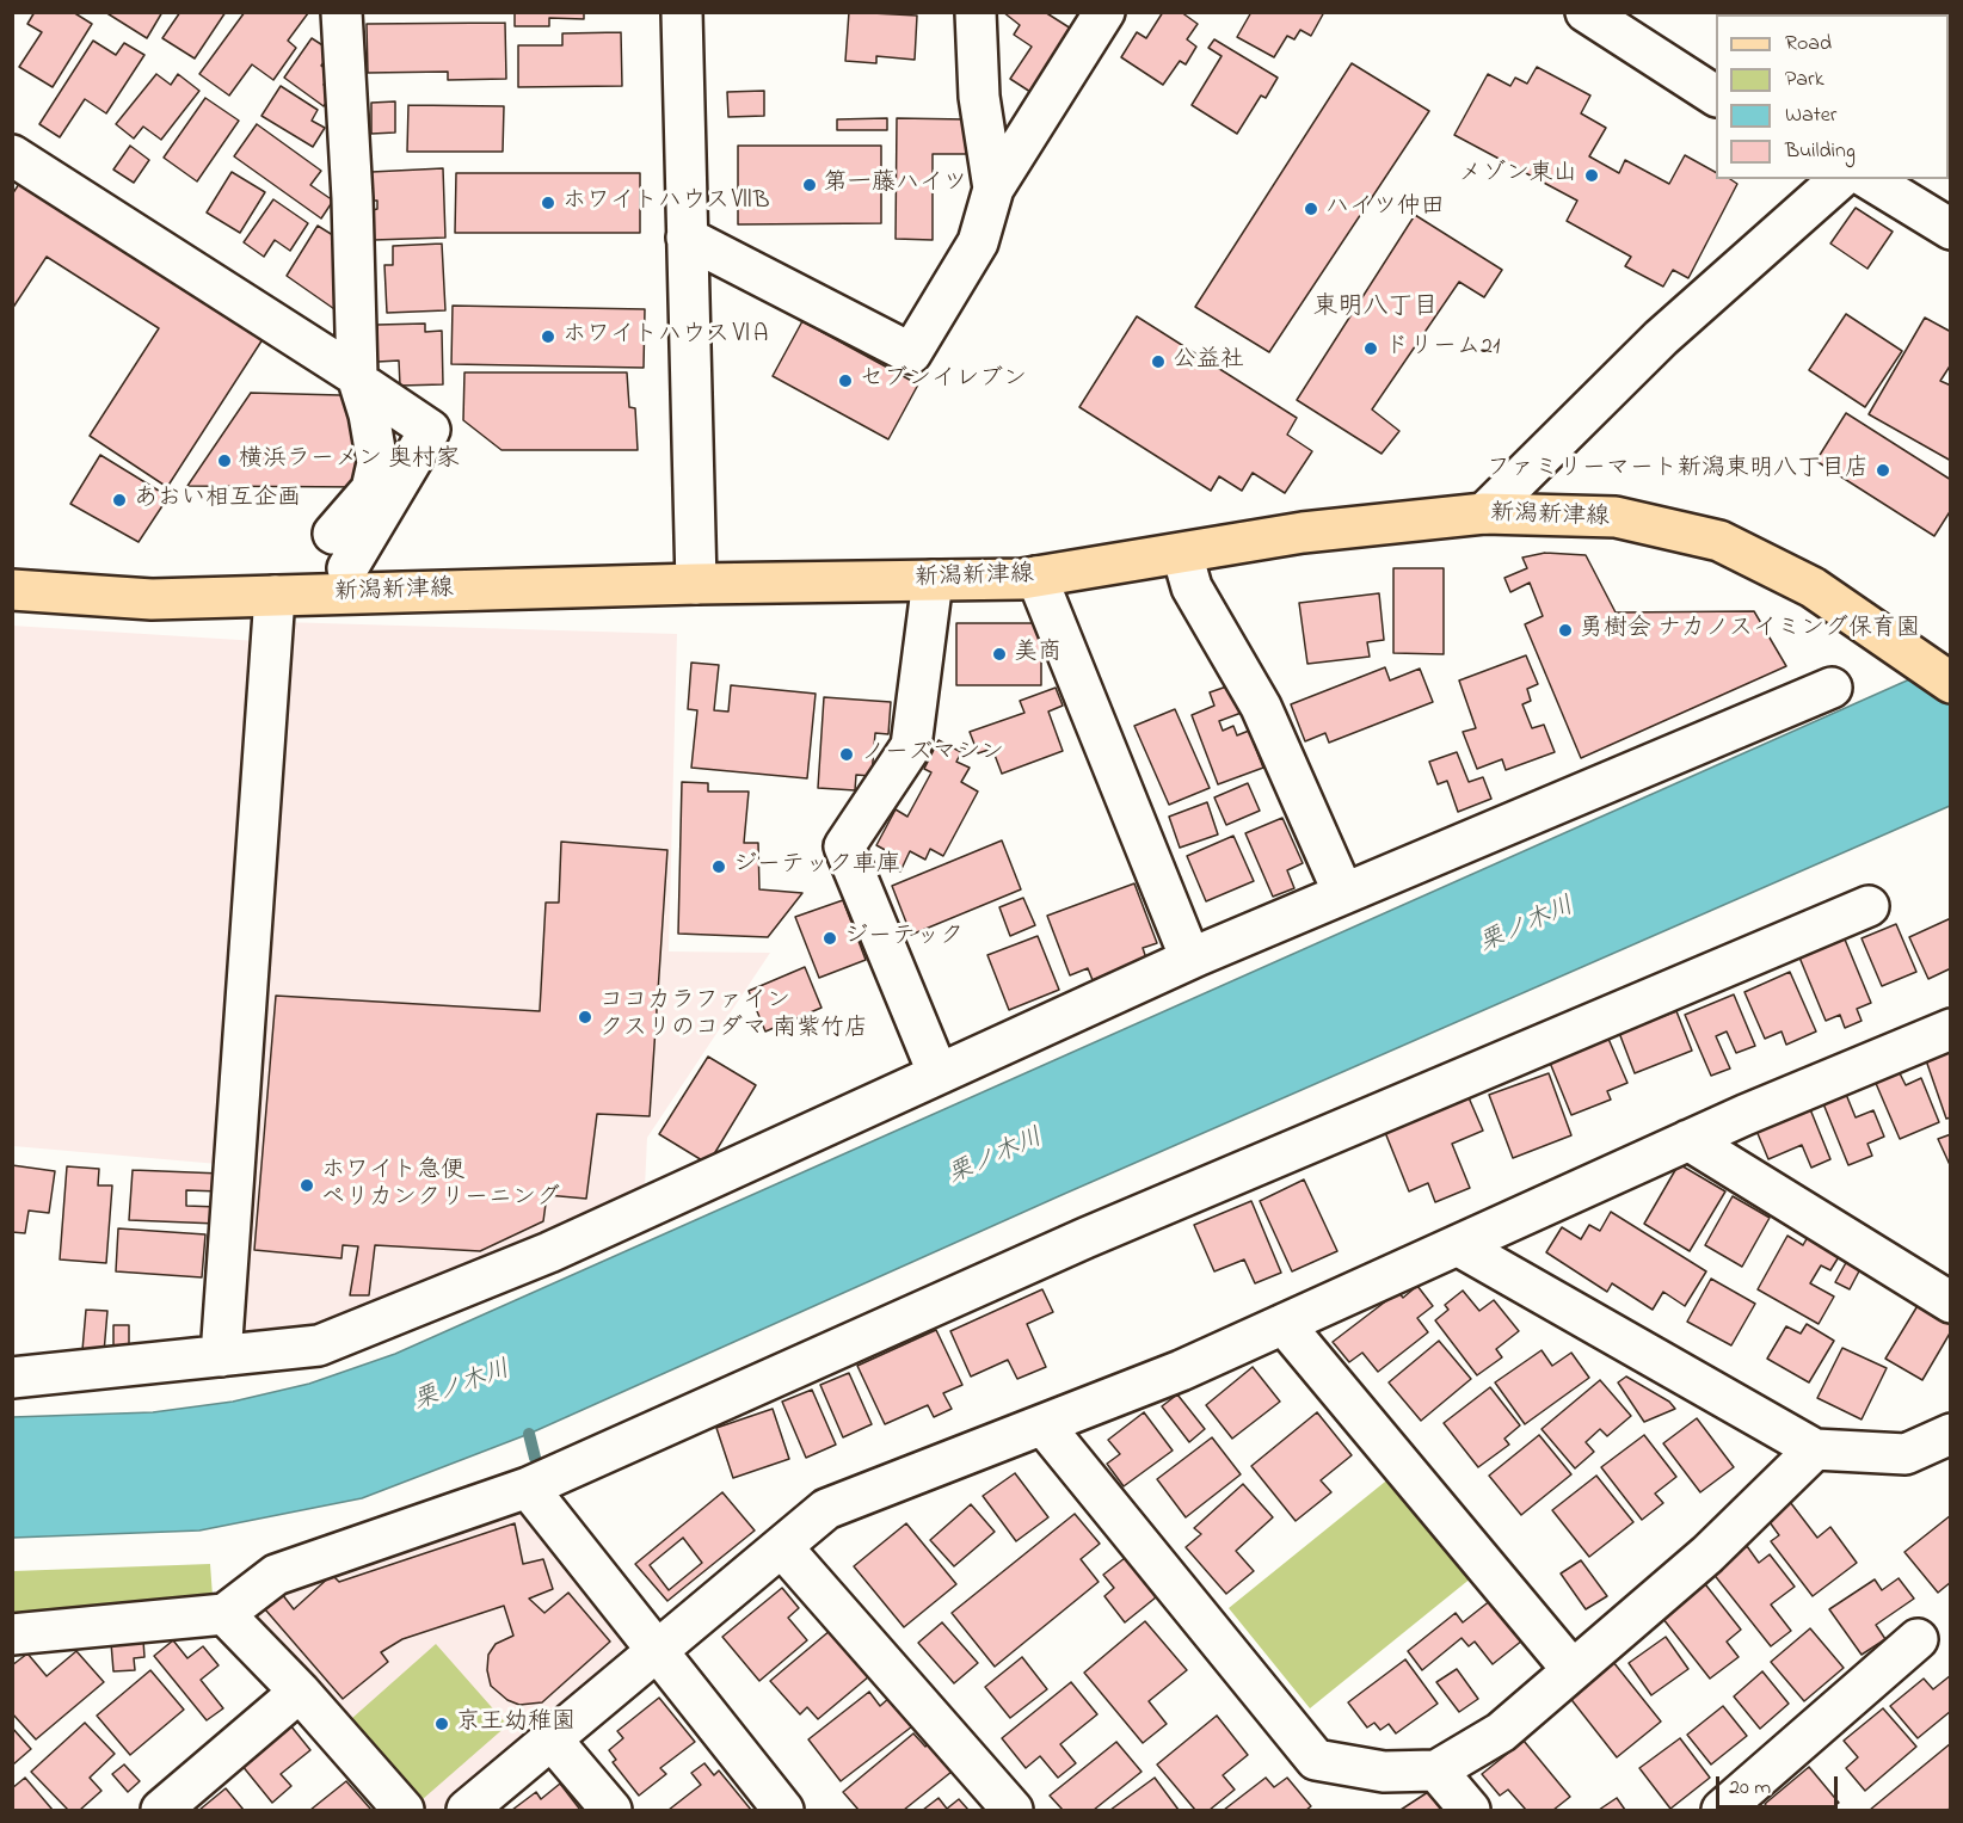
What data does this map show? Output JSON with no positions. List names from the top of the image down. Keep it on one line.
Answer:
{"streets":{"main road":["新潟新津線"]},"districts":["東明八丁目"],"water":["栗ノ木川"],"places":["メゾン東山","第一藤ハイツ","ホワイトハウスⅦB","ハイツ仲田","ホワイトハウスⅥA","ドリーム21","公益社","セブンイレブン","横浜ラーメン 奥村家","ファミリーマート新潟東明八丁目店","あおい相互企画","勇樹会 ナカノスイミング保育園","美商","ノーズマシン","ジーテック車庫","ジーテック","ココカラファイン クスリのコダマ 南紫竹店","ホワイト急便 ペリカンクリーニング","京王幼稚園"],"legend":["Road","Park","Water","Building"],"scale_bar":"20 m"}
